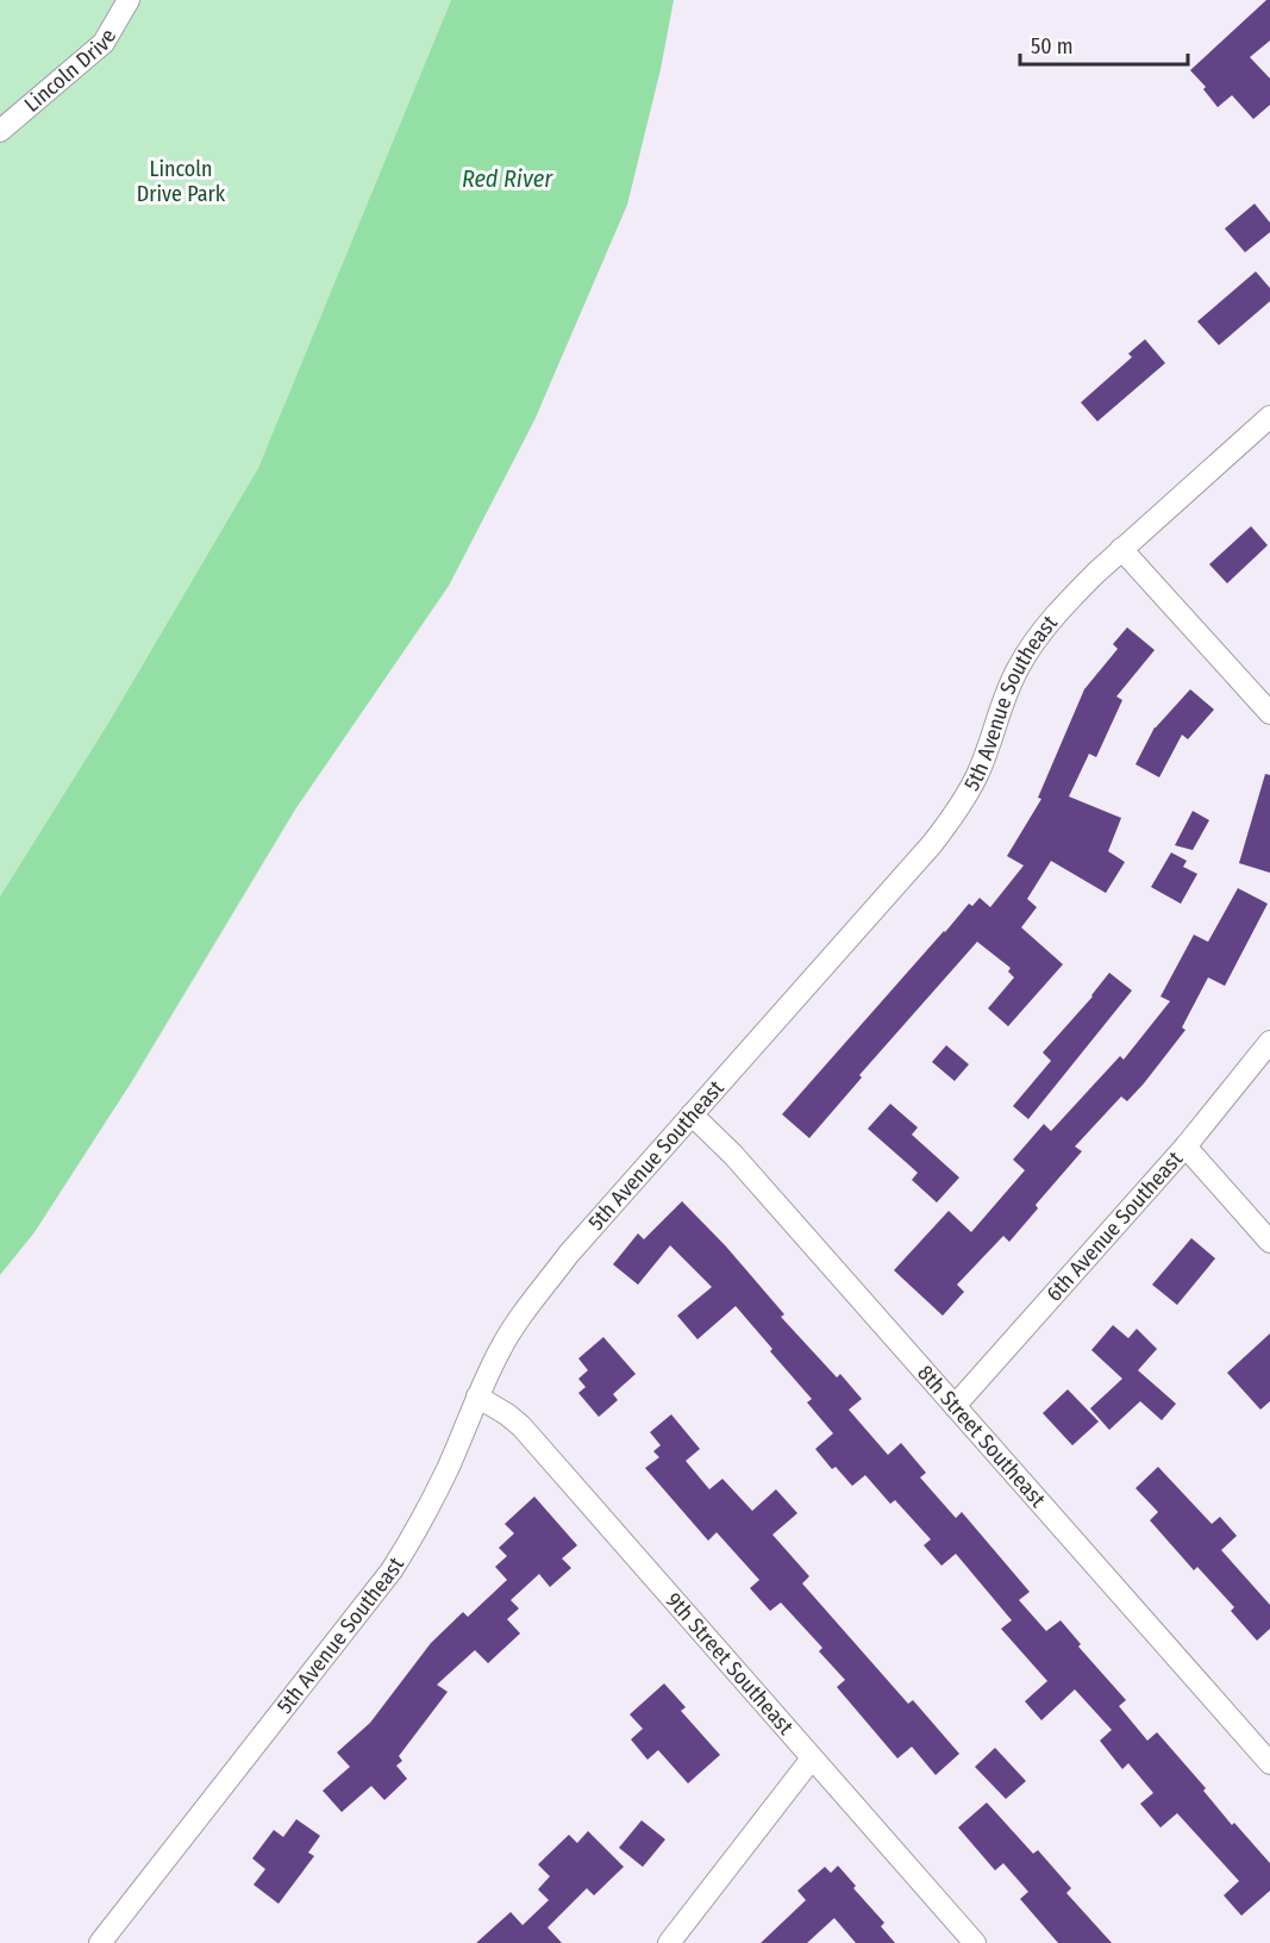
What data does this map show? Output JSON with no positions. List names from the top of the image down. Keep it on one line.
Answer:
{"streets":{"street":["Lincoln Drive","5th Avenue Southeast","6th Avenue Southeast","8th Street Southeast","9th Street Southeast"]},"crossings":[["5th Avenue Southeast","8th Street Southeast"],["5th Avenue Southeast","9th Street Southeast"],["6th Avenue Southeast","8th Street Southeast"]],"water":["Red River"],"parks":["Lincoln Drive Park"],"scale_bar":"50 m"}
